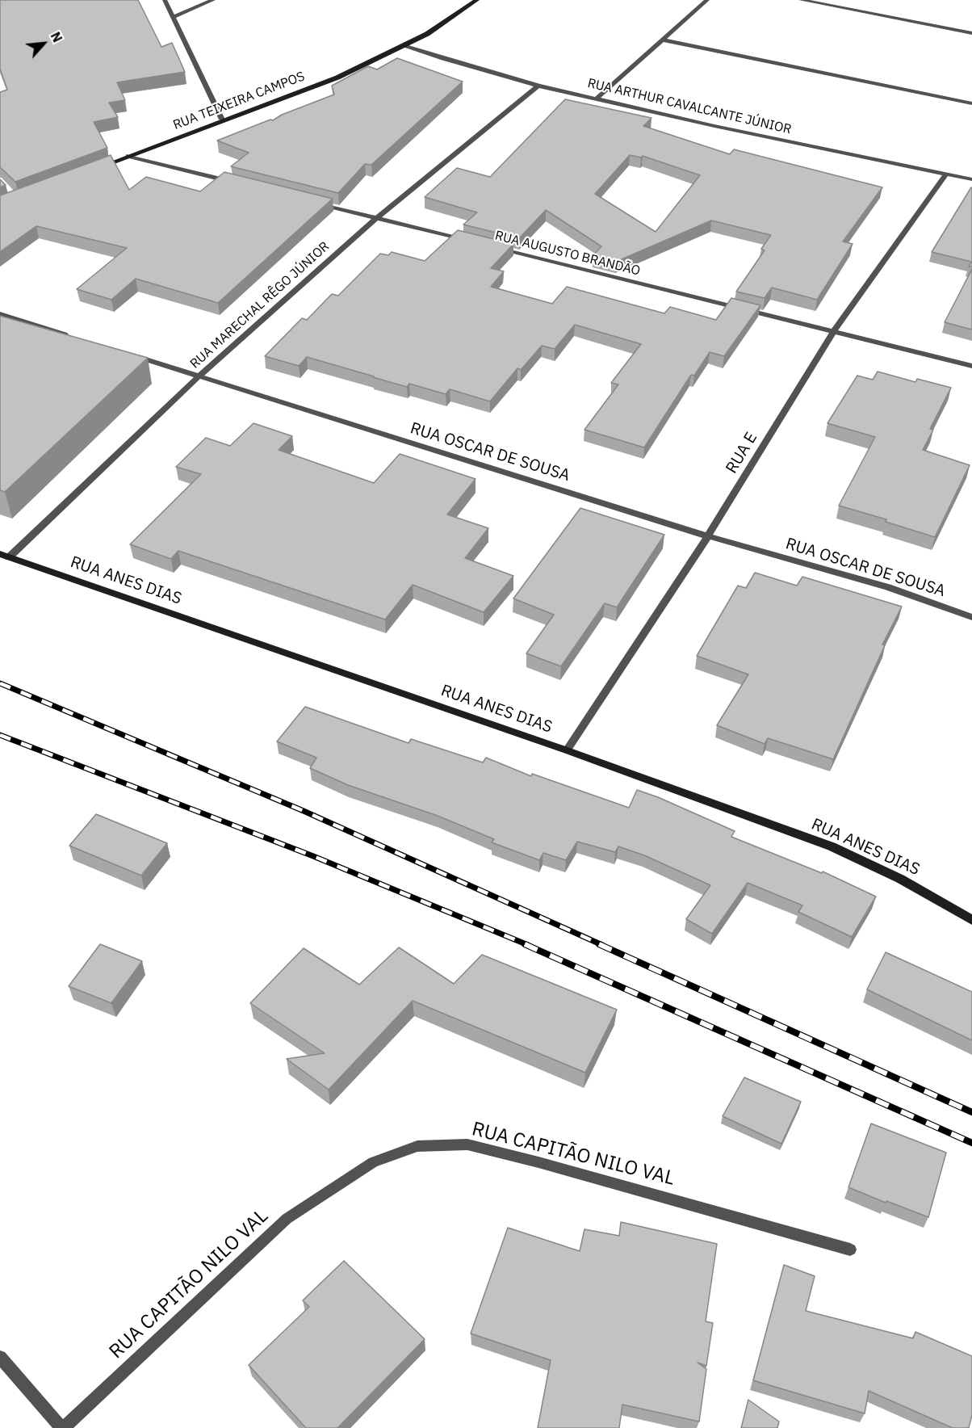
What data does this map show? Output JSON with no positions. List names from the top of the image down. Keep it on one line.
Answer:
{"streets":{"street":["RUA TEIXEIRA CAMPOS","RUA ARTHUR CAVALCANTE JÚNIOR","RUA AUGUSTO BRANDÃO","RUA MARECHAL RÊGO JÚNIOR","RUA OSCAR DE SOUSA","RUA E","RUA ANES DIAS","RUA CAPITÃO NILO VAL"]},"crossings":[["RUA TEIXEIRA CAMPOS","RUA ARTHUR CAVALCANTE JÚNIOR"],["RUA ARTHUR CAVALCANTE JÚNIOR","RUA MARECHAL RÊGO JÚNIOR"],["RUA ARTHUR CAVALCANTE JÚNIOR","RUA E"],["RUA AUGUSTO BRANDÃO","RUA MARECHAL RÊGO JÚNIOR"],["RUA AUGUSTO BRANDÃO","RUA E"],["RUA MARECHAL RÊGO JÚNIOR","RUA OSCAR DE SOUSA"],["RUA MARECHAL RÊGO JÚNIOR","RUA ANES DIAS"],["RUA OSCAR DE SOUSA","RUA E"],["RUA E","RUA ANES DIAS"]],"north":"top right"}
